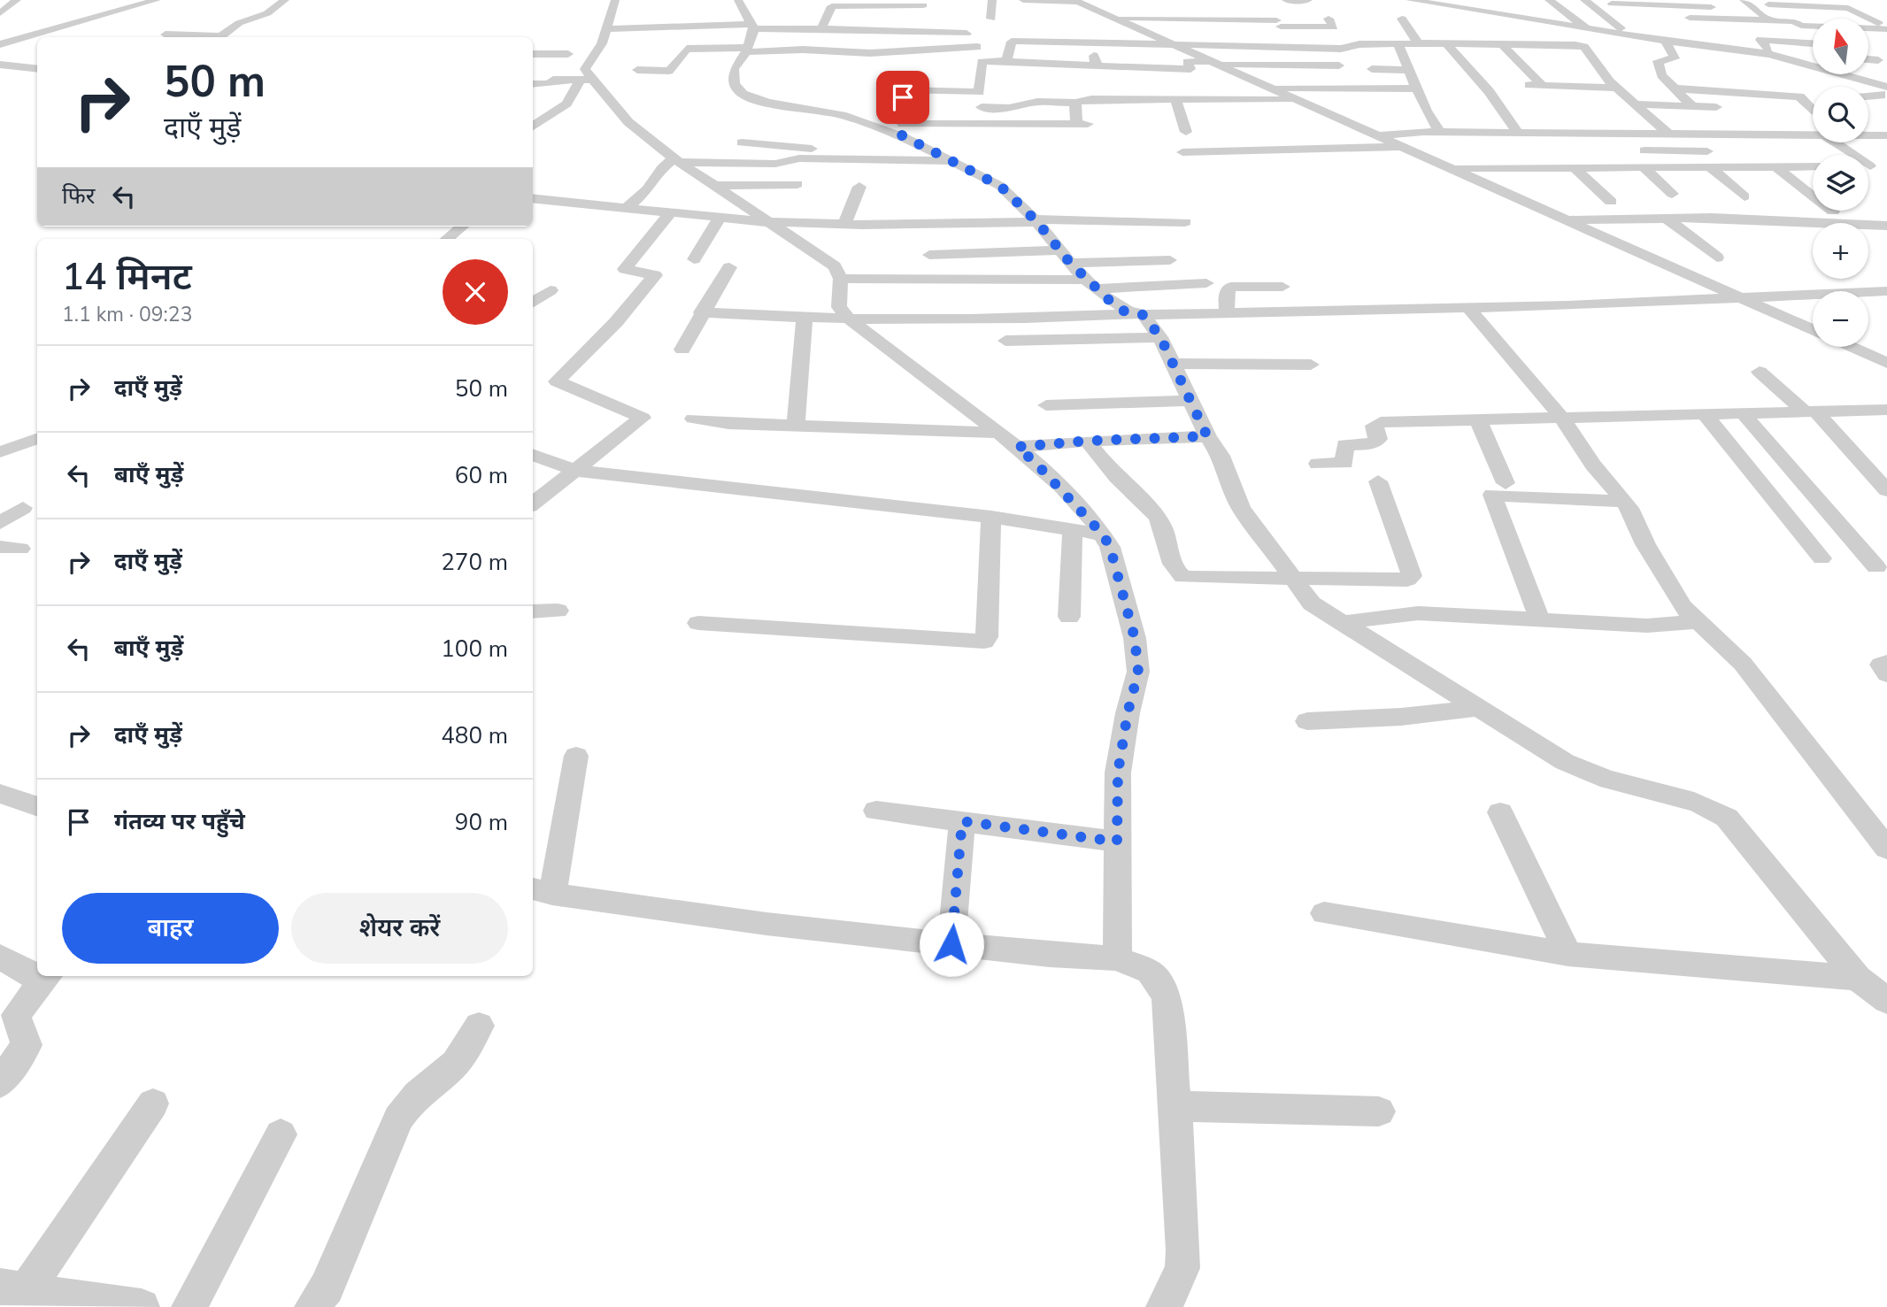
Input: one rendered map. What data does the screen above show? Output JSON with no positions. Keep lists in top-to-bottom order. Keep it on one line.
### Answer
{"north":"top","page":{"map_buttons":["+","−"],"turn":["50 m","दाएँ मुड़ें"],"then":"फिर","heading":["14 मिनट","1.1 km · 09:23"],"list":[{"name":"दाएँ मुड़ें","value":"50 m"},{"name":"बाएँ मुड़ें","value":"60 m"},{"name":"दाएँ मुड़ें","value":"270 m"},{"name":"बाएँ मुड़ें","value":"100 m"},{"name":"दाएँ मुड़ें","value":"480 m"},{"name":"गंतव्य पर पहुँचे","value":"90 m"}],"buttons":["बाहर","शेयर करें"]}}
